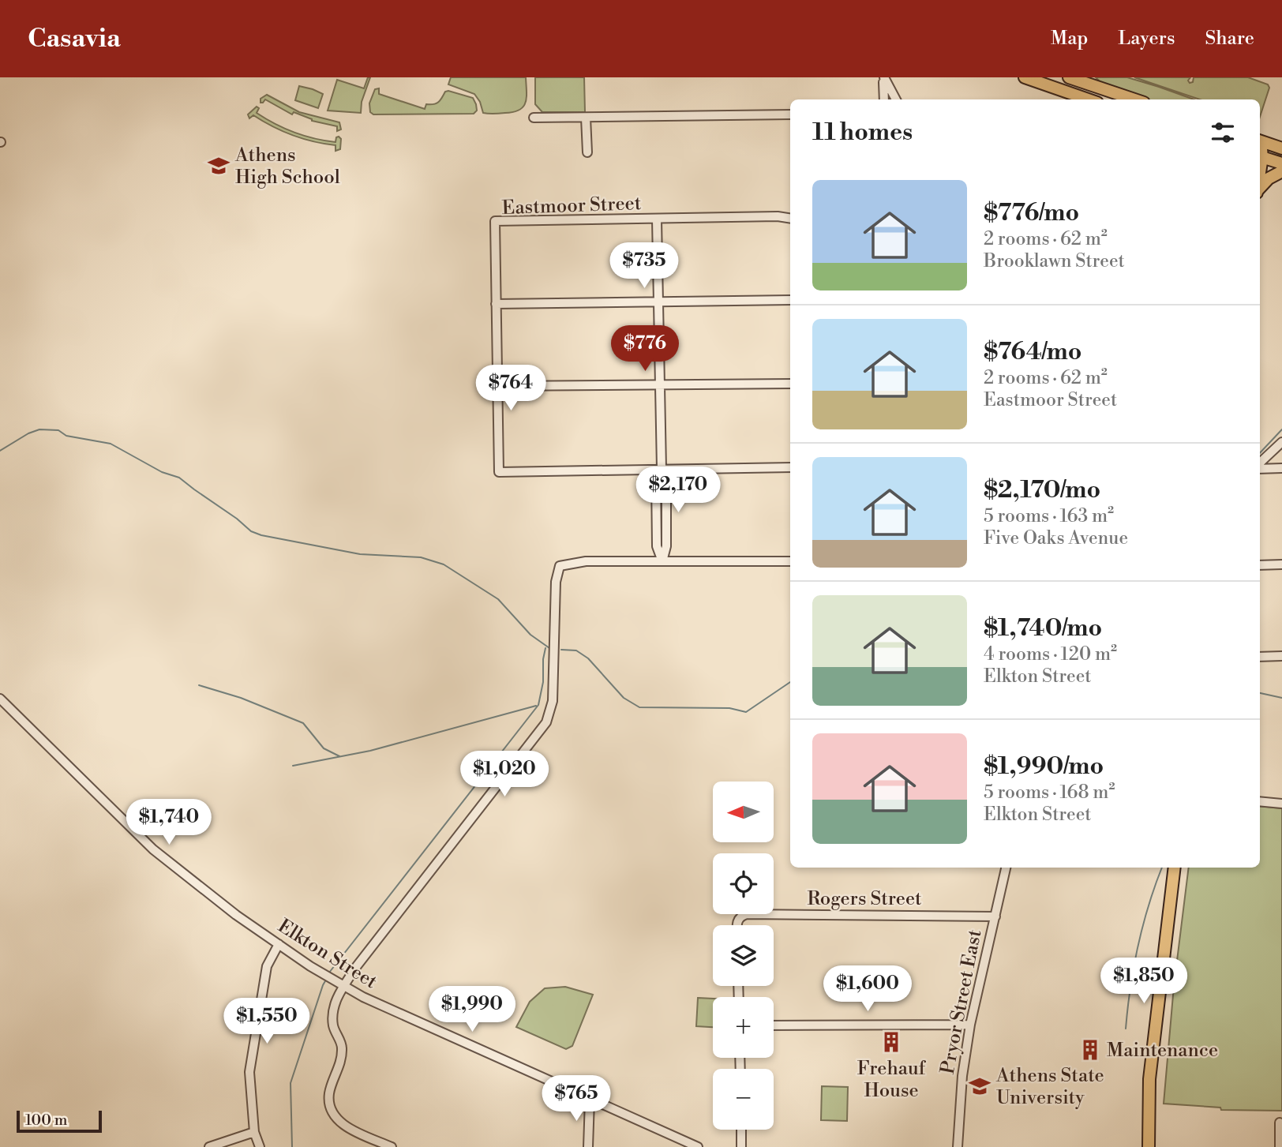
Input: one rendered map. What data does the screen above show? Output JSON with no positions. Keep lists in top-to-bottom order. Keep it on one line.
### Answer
{"streets":{"street":["Eastmoor Street","Rogers Street","Elkton Street","Pryor Street East"]},"crossings":[["Rogers Street","Pryor Street East"]],"places":{"school or university":["Athens High School","Athens State University"],"building":["Frehauf House","Maintenance"]},"scale_bar":"100 m","north":"left","page":{"header":"Casavia","nav":["Map","Layers","Share"],"heading":"11 homes","list":[{"name":"$776/mo","note":"2 rooms · 62 m² · Brooklawn Street"},{"name":"$764/mo","note":"2 rooms · 62 m² · Eastmoor Street"},{"name":"$2,170/mo","note":"5 rooms · 163 m² · Five Oaks Avenue"},{"name":"$1,740/mo","note":"4 rooms · 120 m² · Elkton Street"},{"name":"$1,990/mo","note":"5 rooms · 168 m² · Elkton Street"}],"price":["$735","$776","$764","$2,170","$1,020","$1,740","$1,850","$1,600","$1,990","$1,550","$765"],"map_buttons":["+","−"],"scale":"100 m"}}
